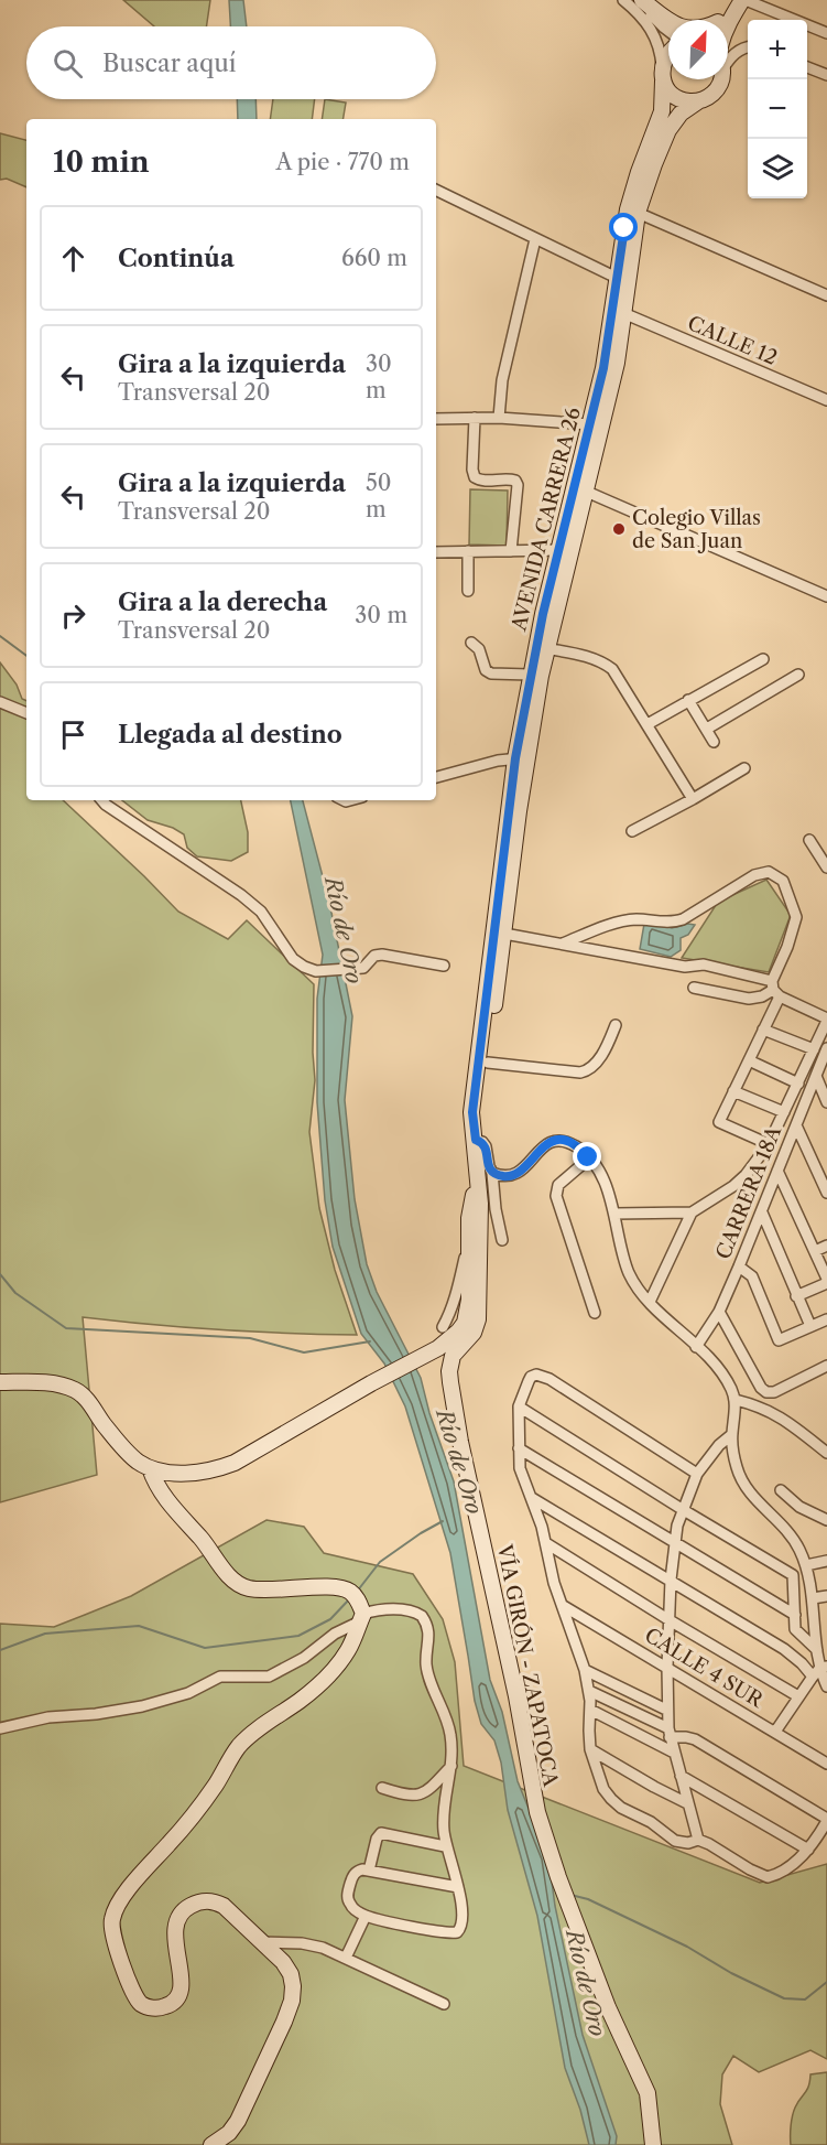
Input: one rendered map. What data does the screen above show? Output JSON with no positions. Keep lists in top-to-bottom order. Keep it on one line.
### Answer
{"streets":{"main road":["AVENIDA CARRERA 26","VÍA GIRÓN - ZAPATOCA"],"street":["CALLE 12","CARRERA 18A","CALLE 4 SUR"]},"crossings":[["CALLE 12","AVENIDA CARRERA 26"],["AVENIDA CARRERA 26","VÍA GIRÓN - ZAPATOCA"]],"water":["Río de Oro"],"places":["Colegio Villas de San Juan"],"north":"top right","page":{"map_buttons":["+","−"],"search":"Buscar aquí","heading":["10 min","A pie · 770 m"],"list":[["Continúa","660 m"],["Gira a la izquierda","Transversal 20","30 m"],["Gira a la izquierda","Transversal 20","50 m"],["Gira a la derecha","Transversal 20","30 m"],"Llegada al destino"]}}
